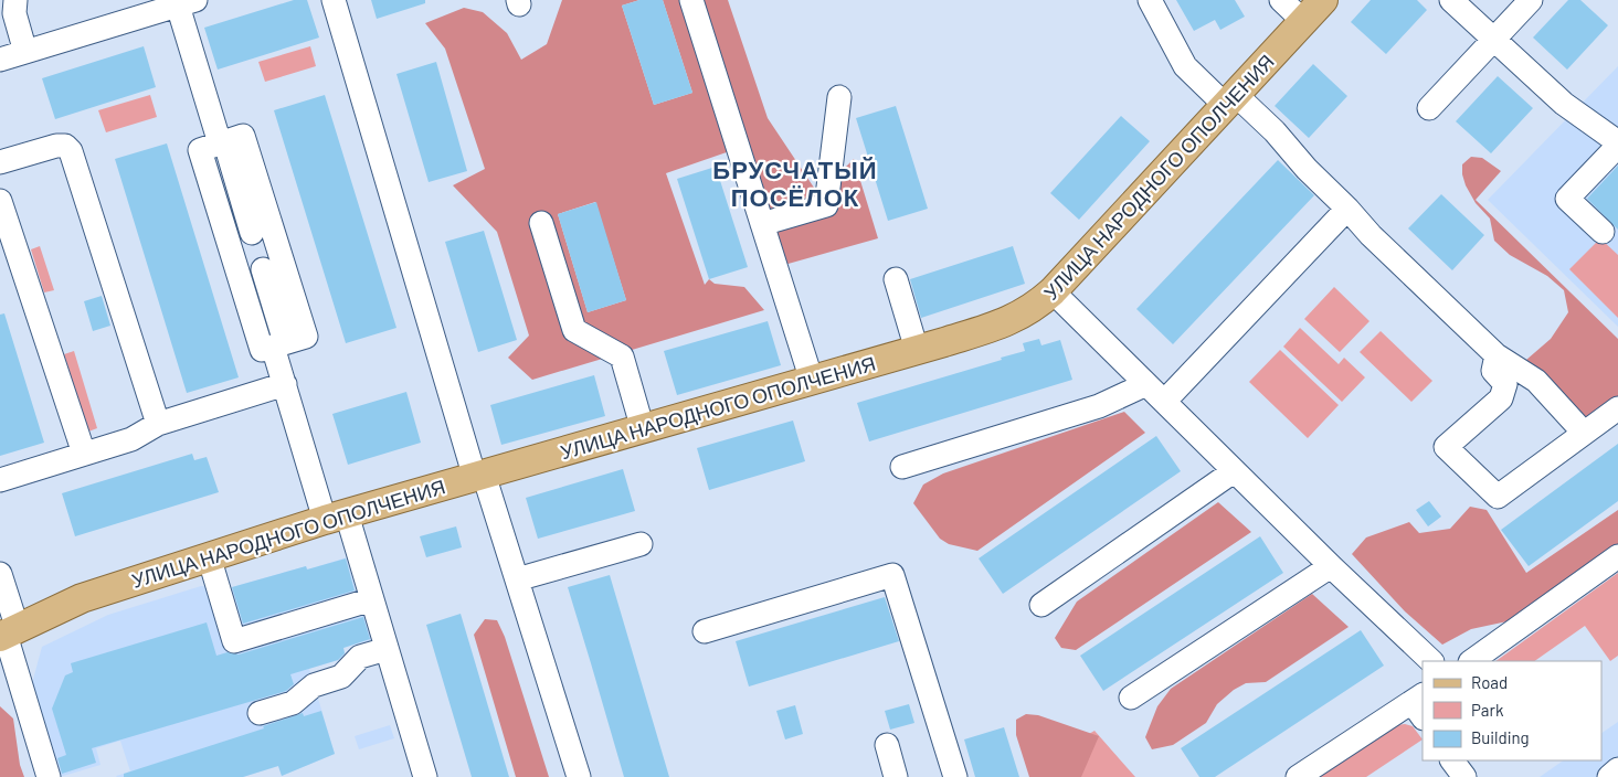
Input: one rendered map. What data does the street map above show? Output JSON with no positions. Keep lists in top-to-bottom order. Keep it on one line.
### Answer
{"streets":{"main road":["УЛИЦА НАРОДНОГО ОПОЛЧЕНИЯ"]},"districts":["БРУСЧАТЫЙ ПОСЁЛОК"],"legend":["Road","Park","Building"]}
